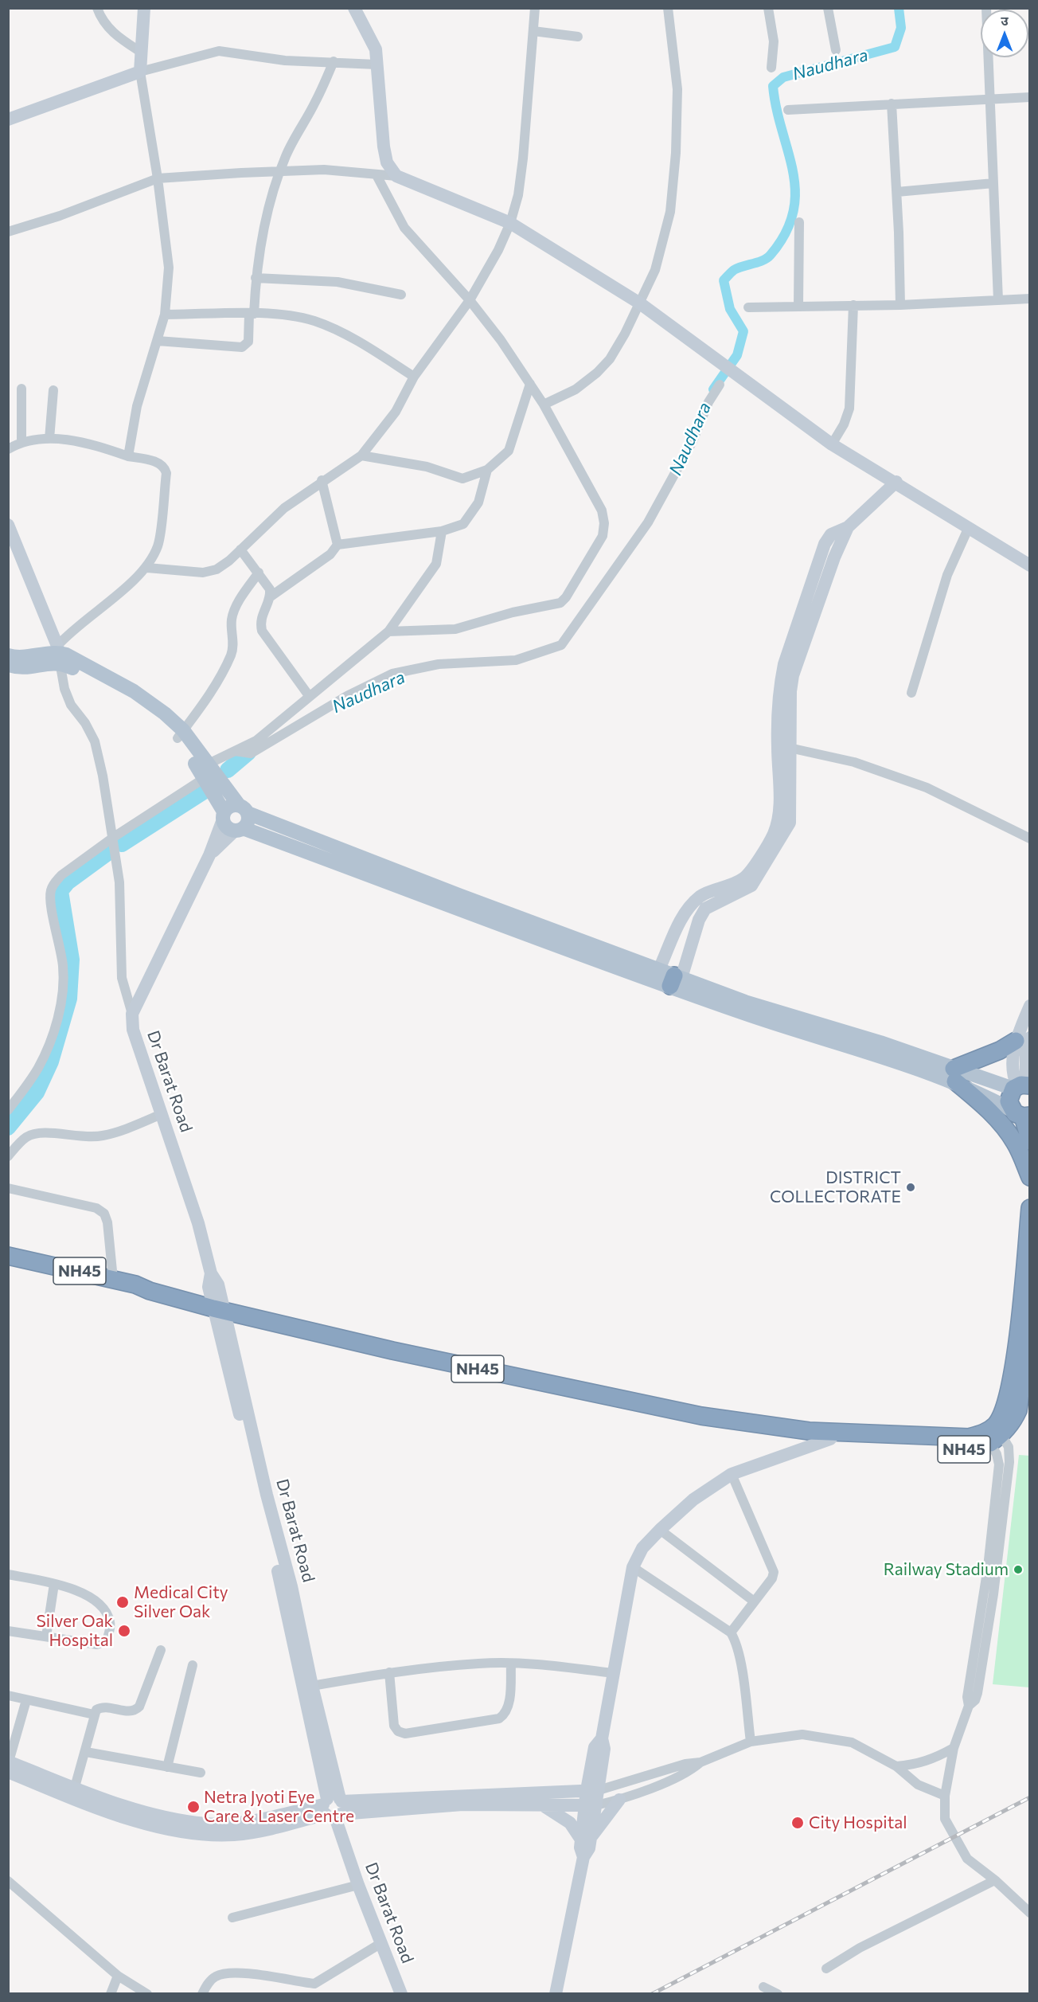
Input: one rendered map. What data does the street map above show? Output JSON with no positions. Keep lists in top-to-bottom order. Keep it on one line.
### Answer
{"streets":{"highway":["NH45"],"street":["Dr Barat Road"]},"crossings":[["Dr Barat Road","NH45"]],"water":["Naudhara"],"places":["DISTRICT COLLECTORATE","Railway Stadium","Medical City Silver Oak","Silver Oak Hospital","Netra Jyoti Eye Care & Laser Centre","City Hospital"],"north":"top"}
